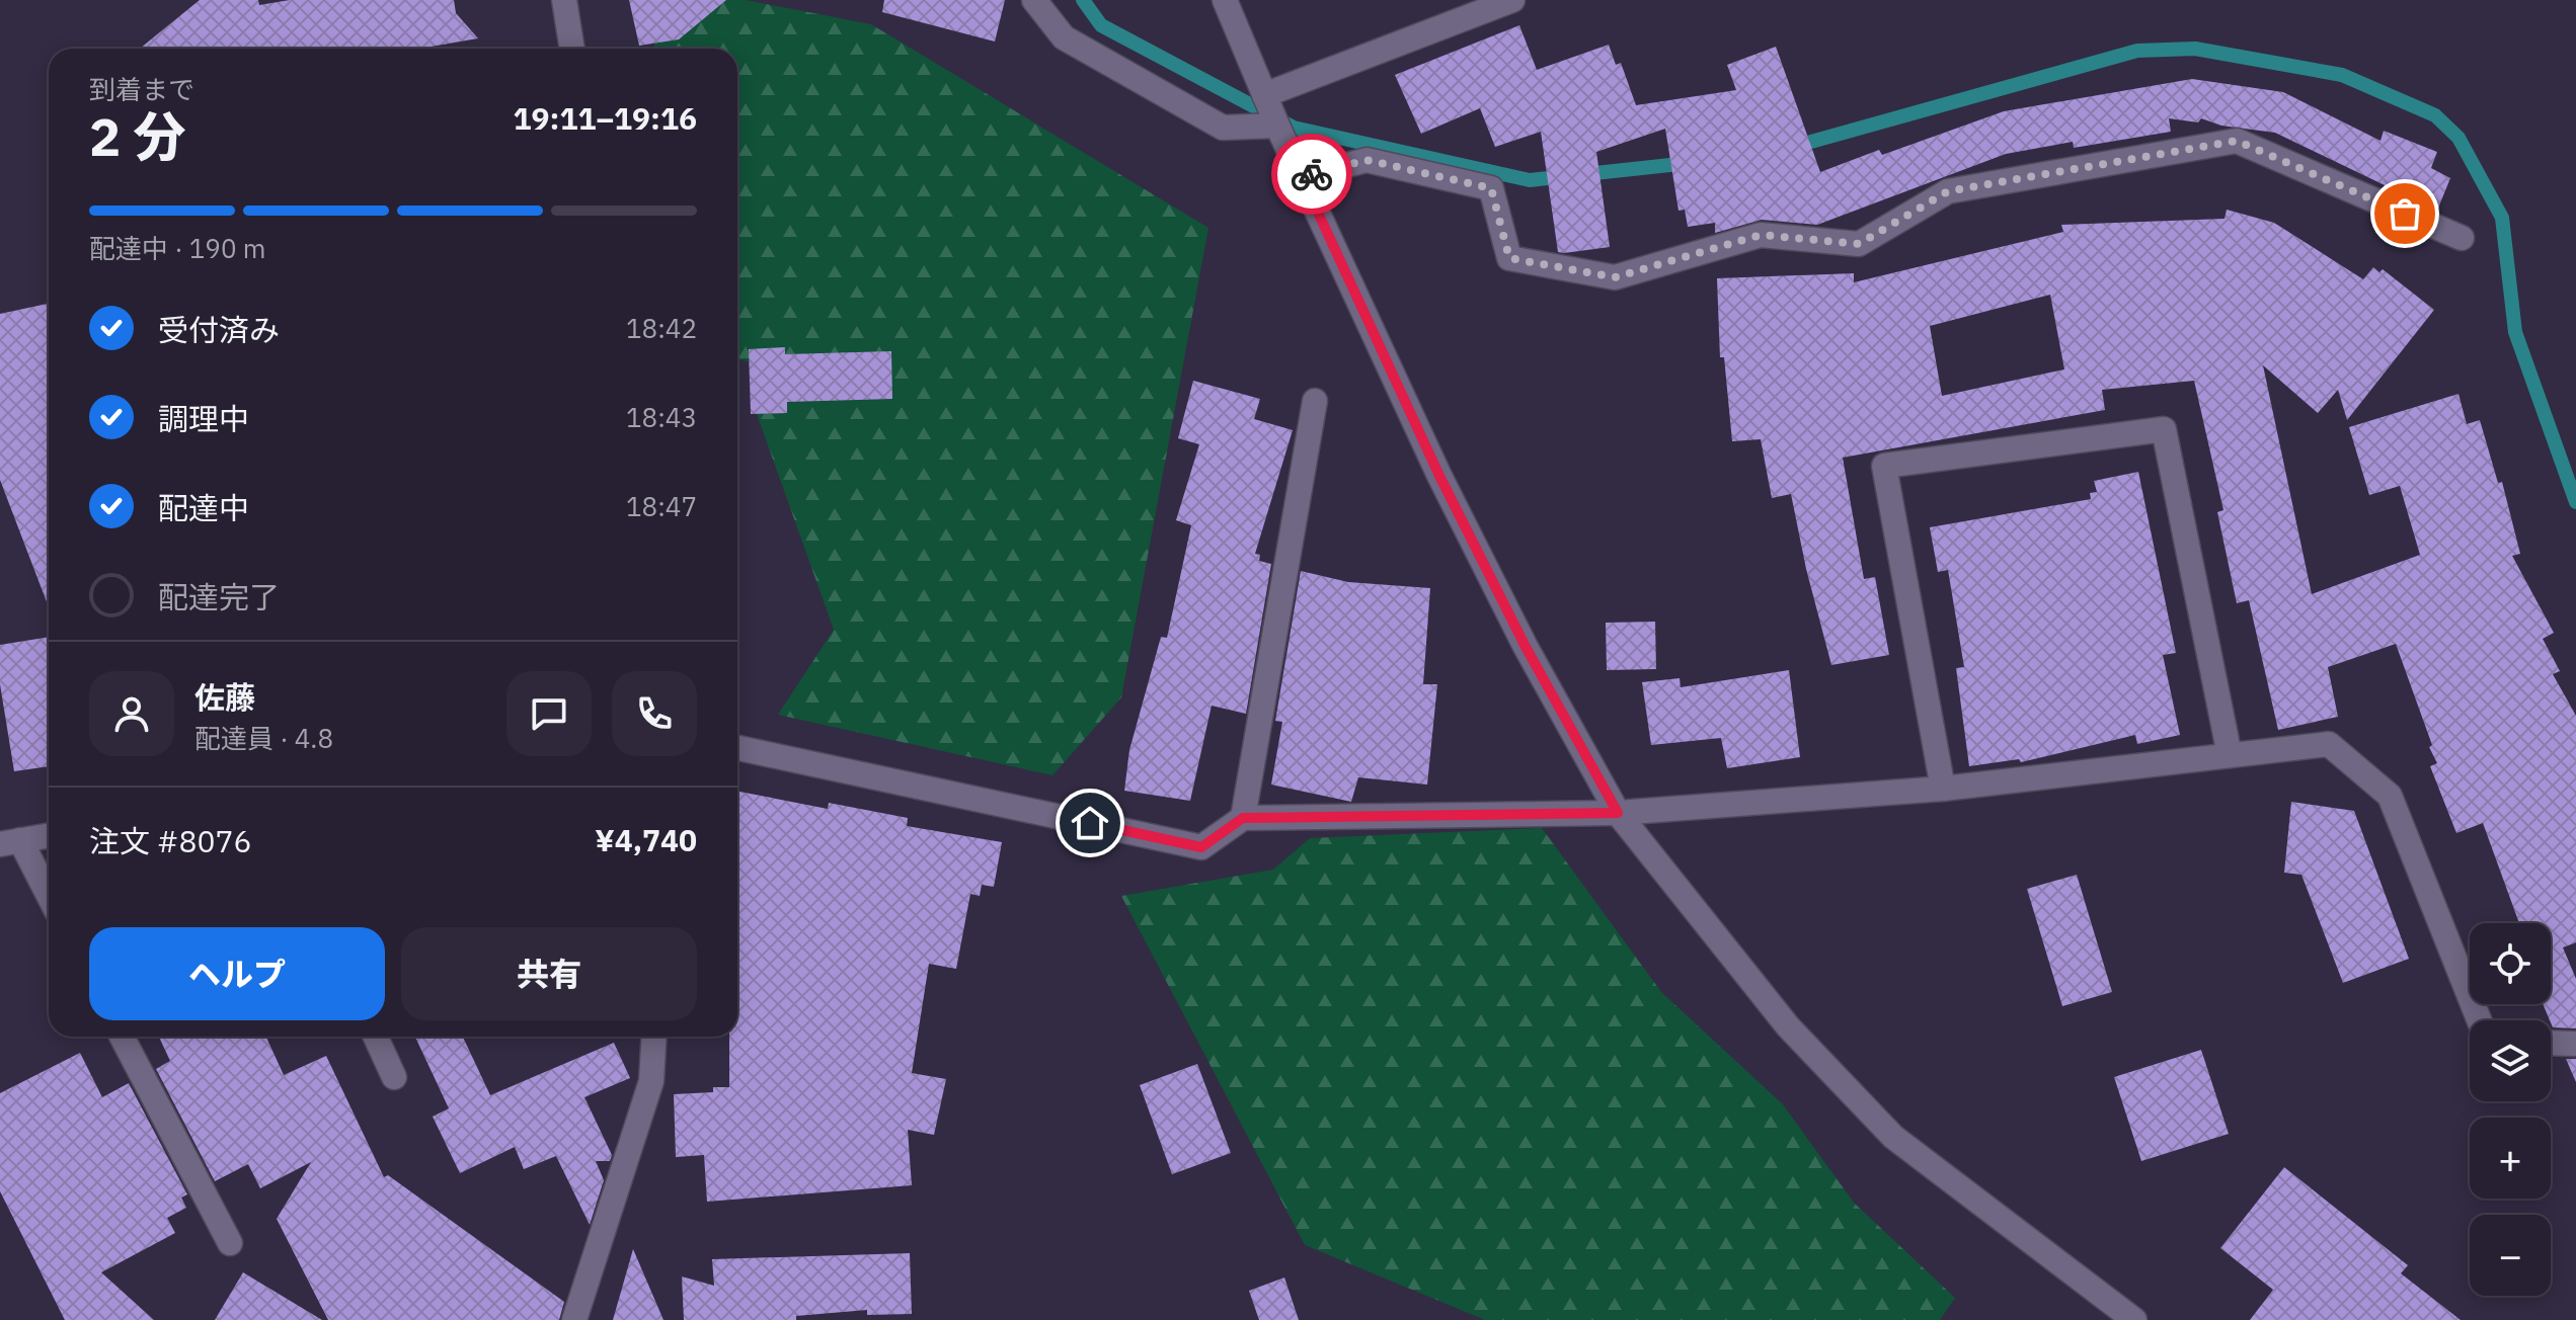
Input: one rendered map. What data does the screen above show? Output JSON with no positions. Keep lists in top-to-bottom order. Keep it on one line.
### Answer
{"page":{"heading":["2 分","到着まで","19:11–19:16"],"panel":["佐藤","配達員 · 4.8","注文 #8076","¥4,740"],"bar":"配達中 · 190 m","list":[["受付済み","18:42"],["調理中","18:43"],["配達中","18:47"],"配達完了"],"buttons":["ヘルプ","共有"],"map_buttons":["+","−"]}}
